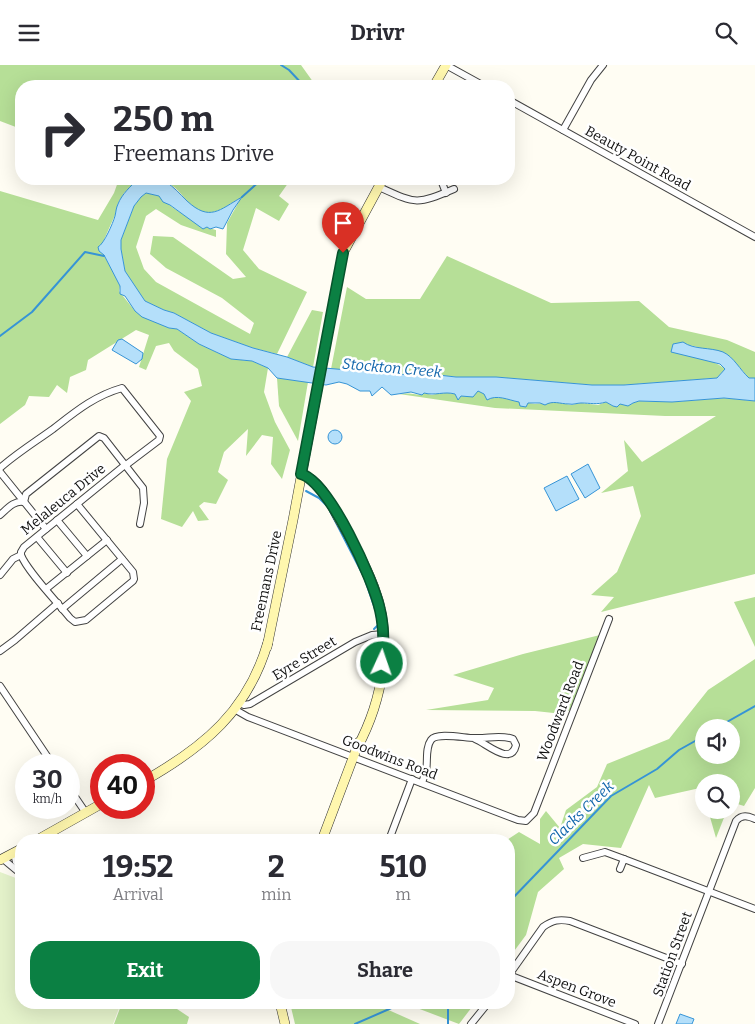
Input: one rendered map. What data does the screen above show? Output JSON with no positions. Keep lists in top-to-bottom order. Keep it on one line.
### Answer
{"streets":{"main road":["Freemans Drive"],"street":["Beauty Point Road","Melaleuca Drive","Eyre Street","Woodward Road","Goodwins Road","Station Street","Aspen Grove"]},"crossings":[["Freemans Drive","Eyre Street"],["Freemans Drive","Goodwins Road"],["Eyre Street","Goodwins Road"],["Woodward Road","Goodwins Road"]],"water":["Stockton Creek","Clacks Creek"],"page":{"header":"Drivr","turn":["250 m","Freemans Drive"],"speed":"30 km/h","limit":"40","eta":["19:52","Arrival","2","min","510","m"],"buttons":["Exit","Share"]}}
